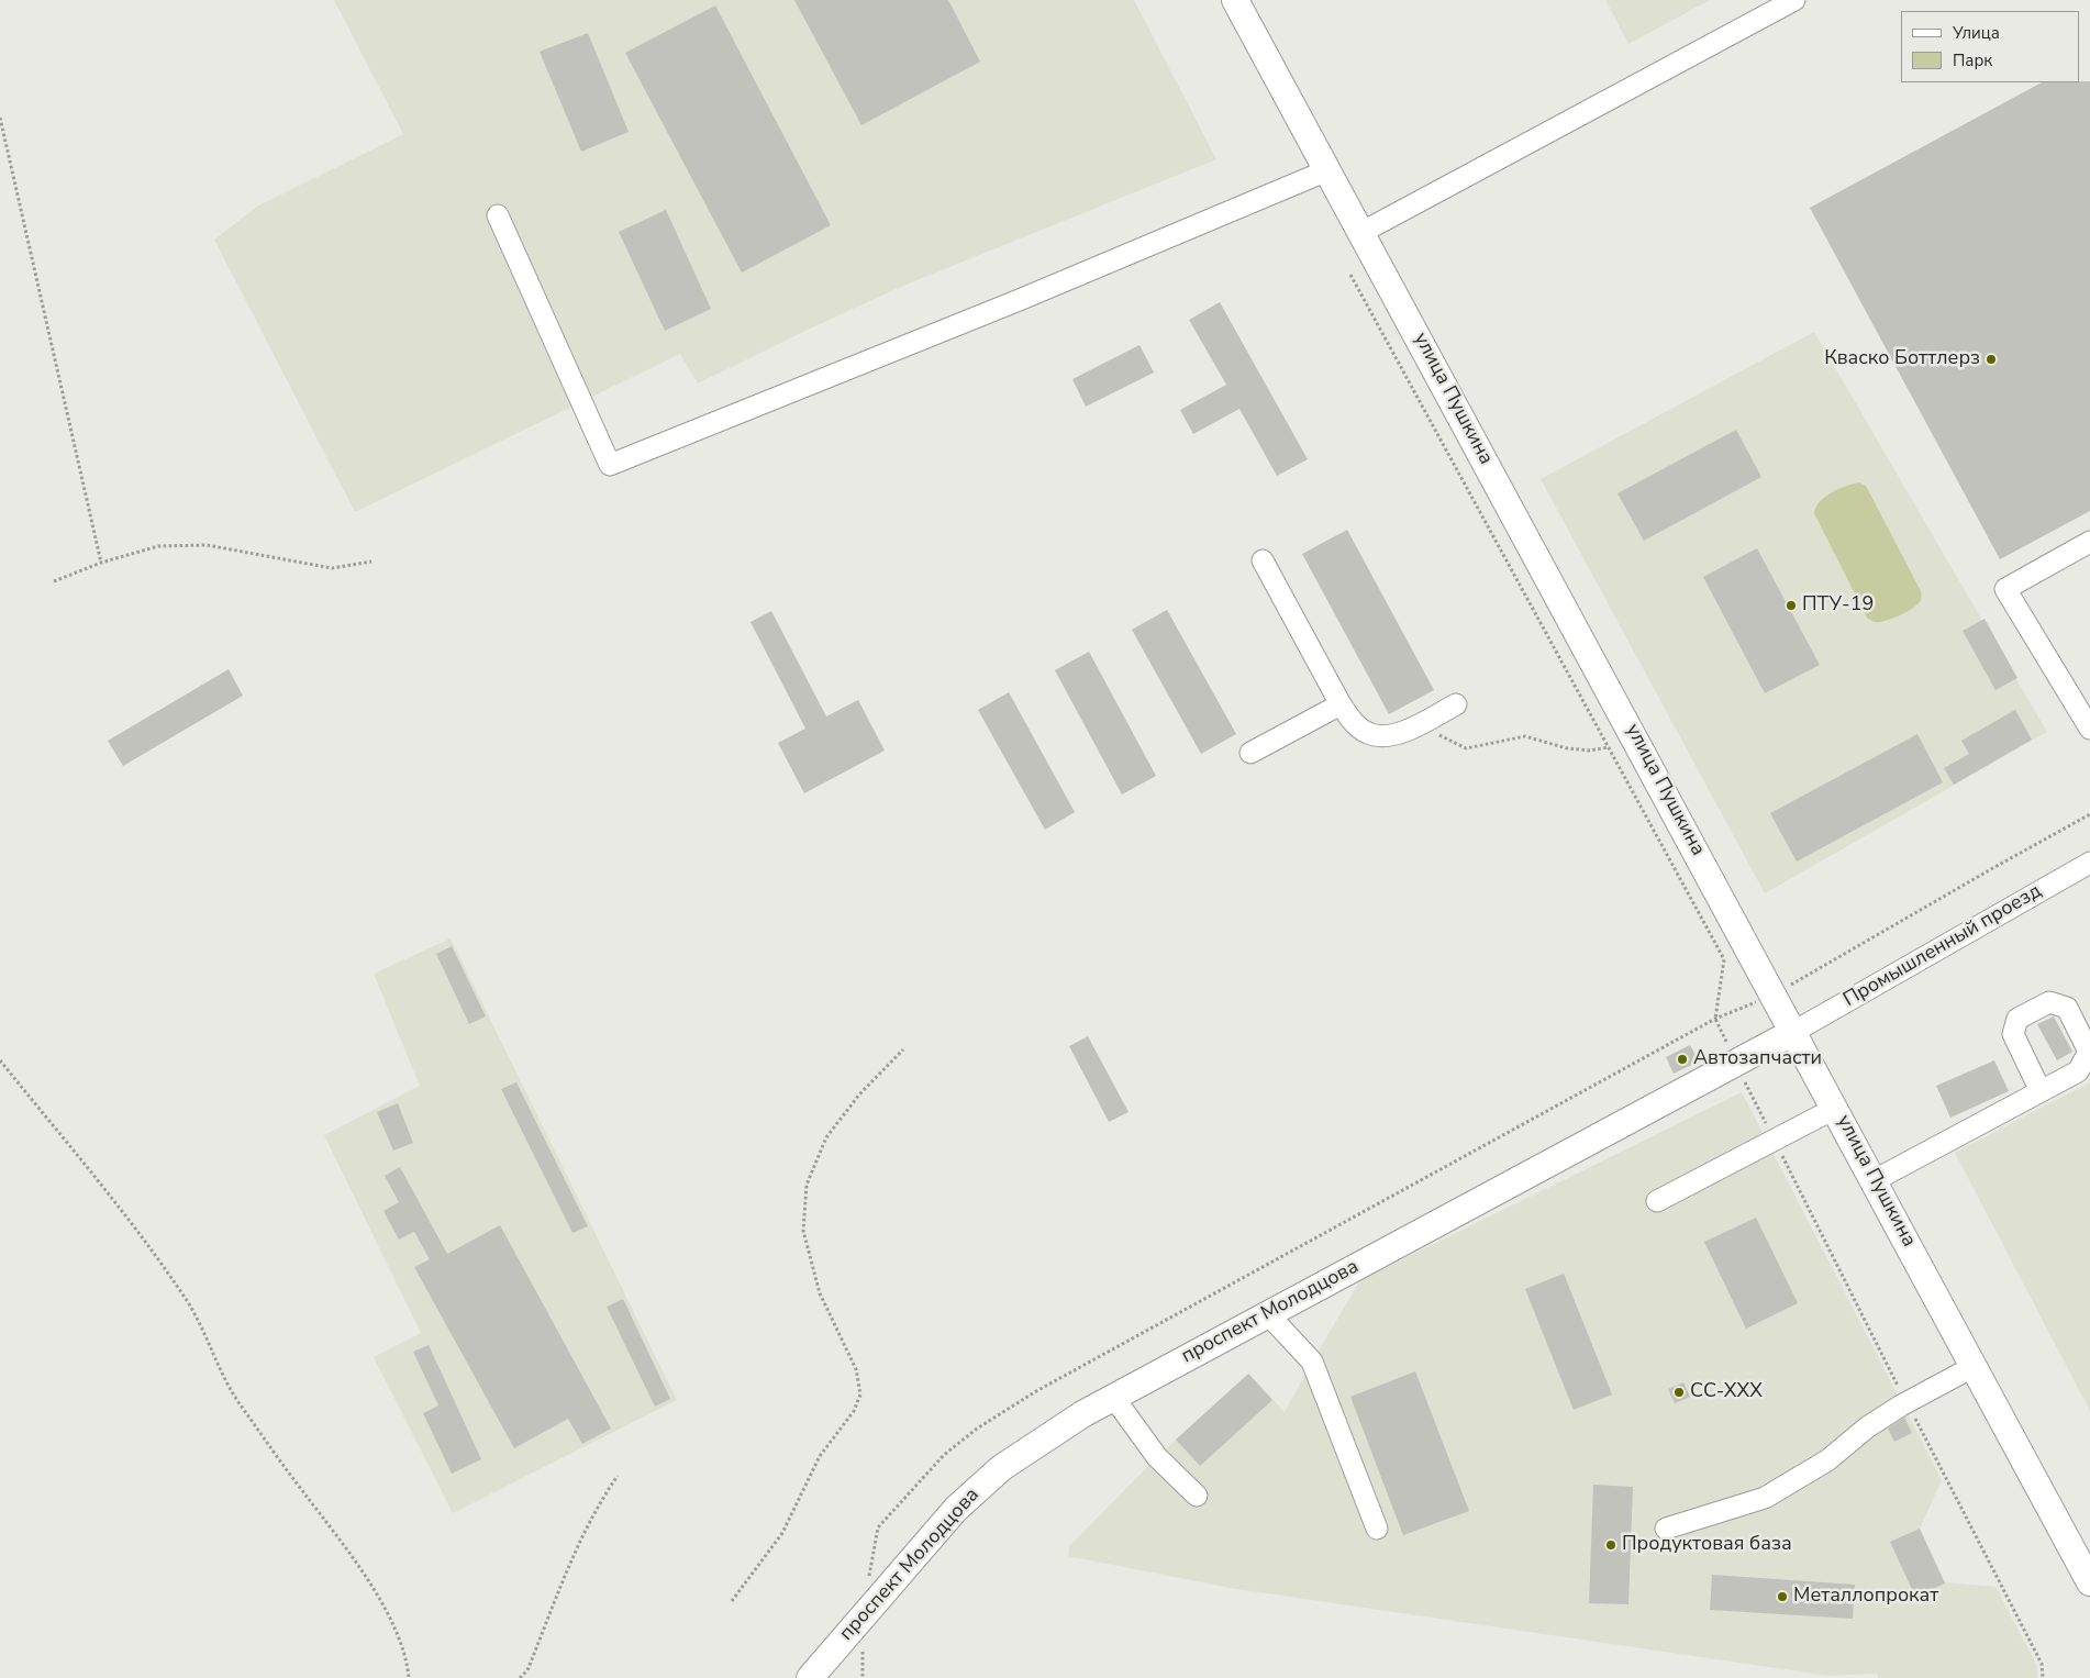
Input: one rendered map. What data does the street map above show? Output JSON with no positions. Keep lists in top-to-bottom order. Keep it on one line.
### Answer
{"streets":{"main road":["улица Пушкина","проспект Молодцова"],"street":["Промышленный проезд"]},"crossings":[["улица Пушкина","Промышленный проезд"],["улица Пушкина","проспект Молодцова"],["Промышленный проезд","проспект Молодцова"]],"places":["Кваско Боттлерз","ПТУ-19","Автозапчасти","СС-ХХХ","Продуктовая база","Металлопрокат"],"legend":["Улица","Парк"]}
